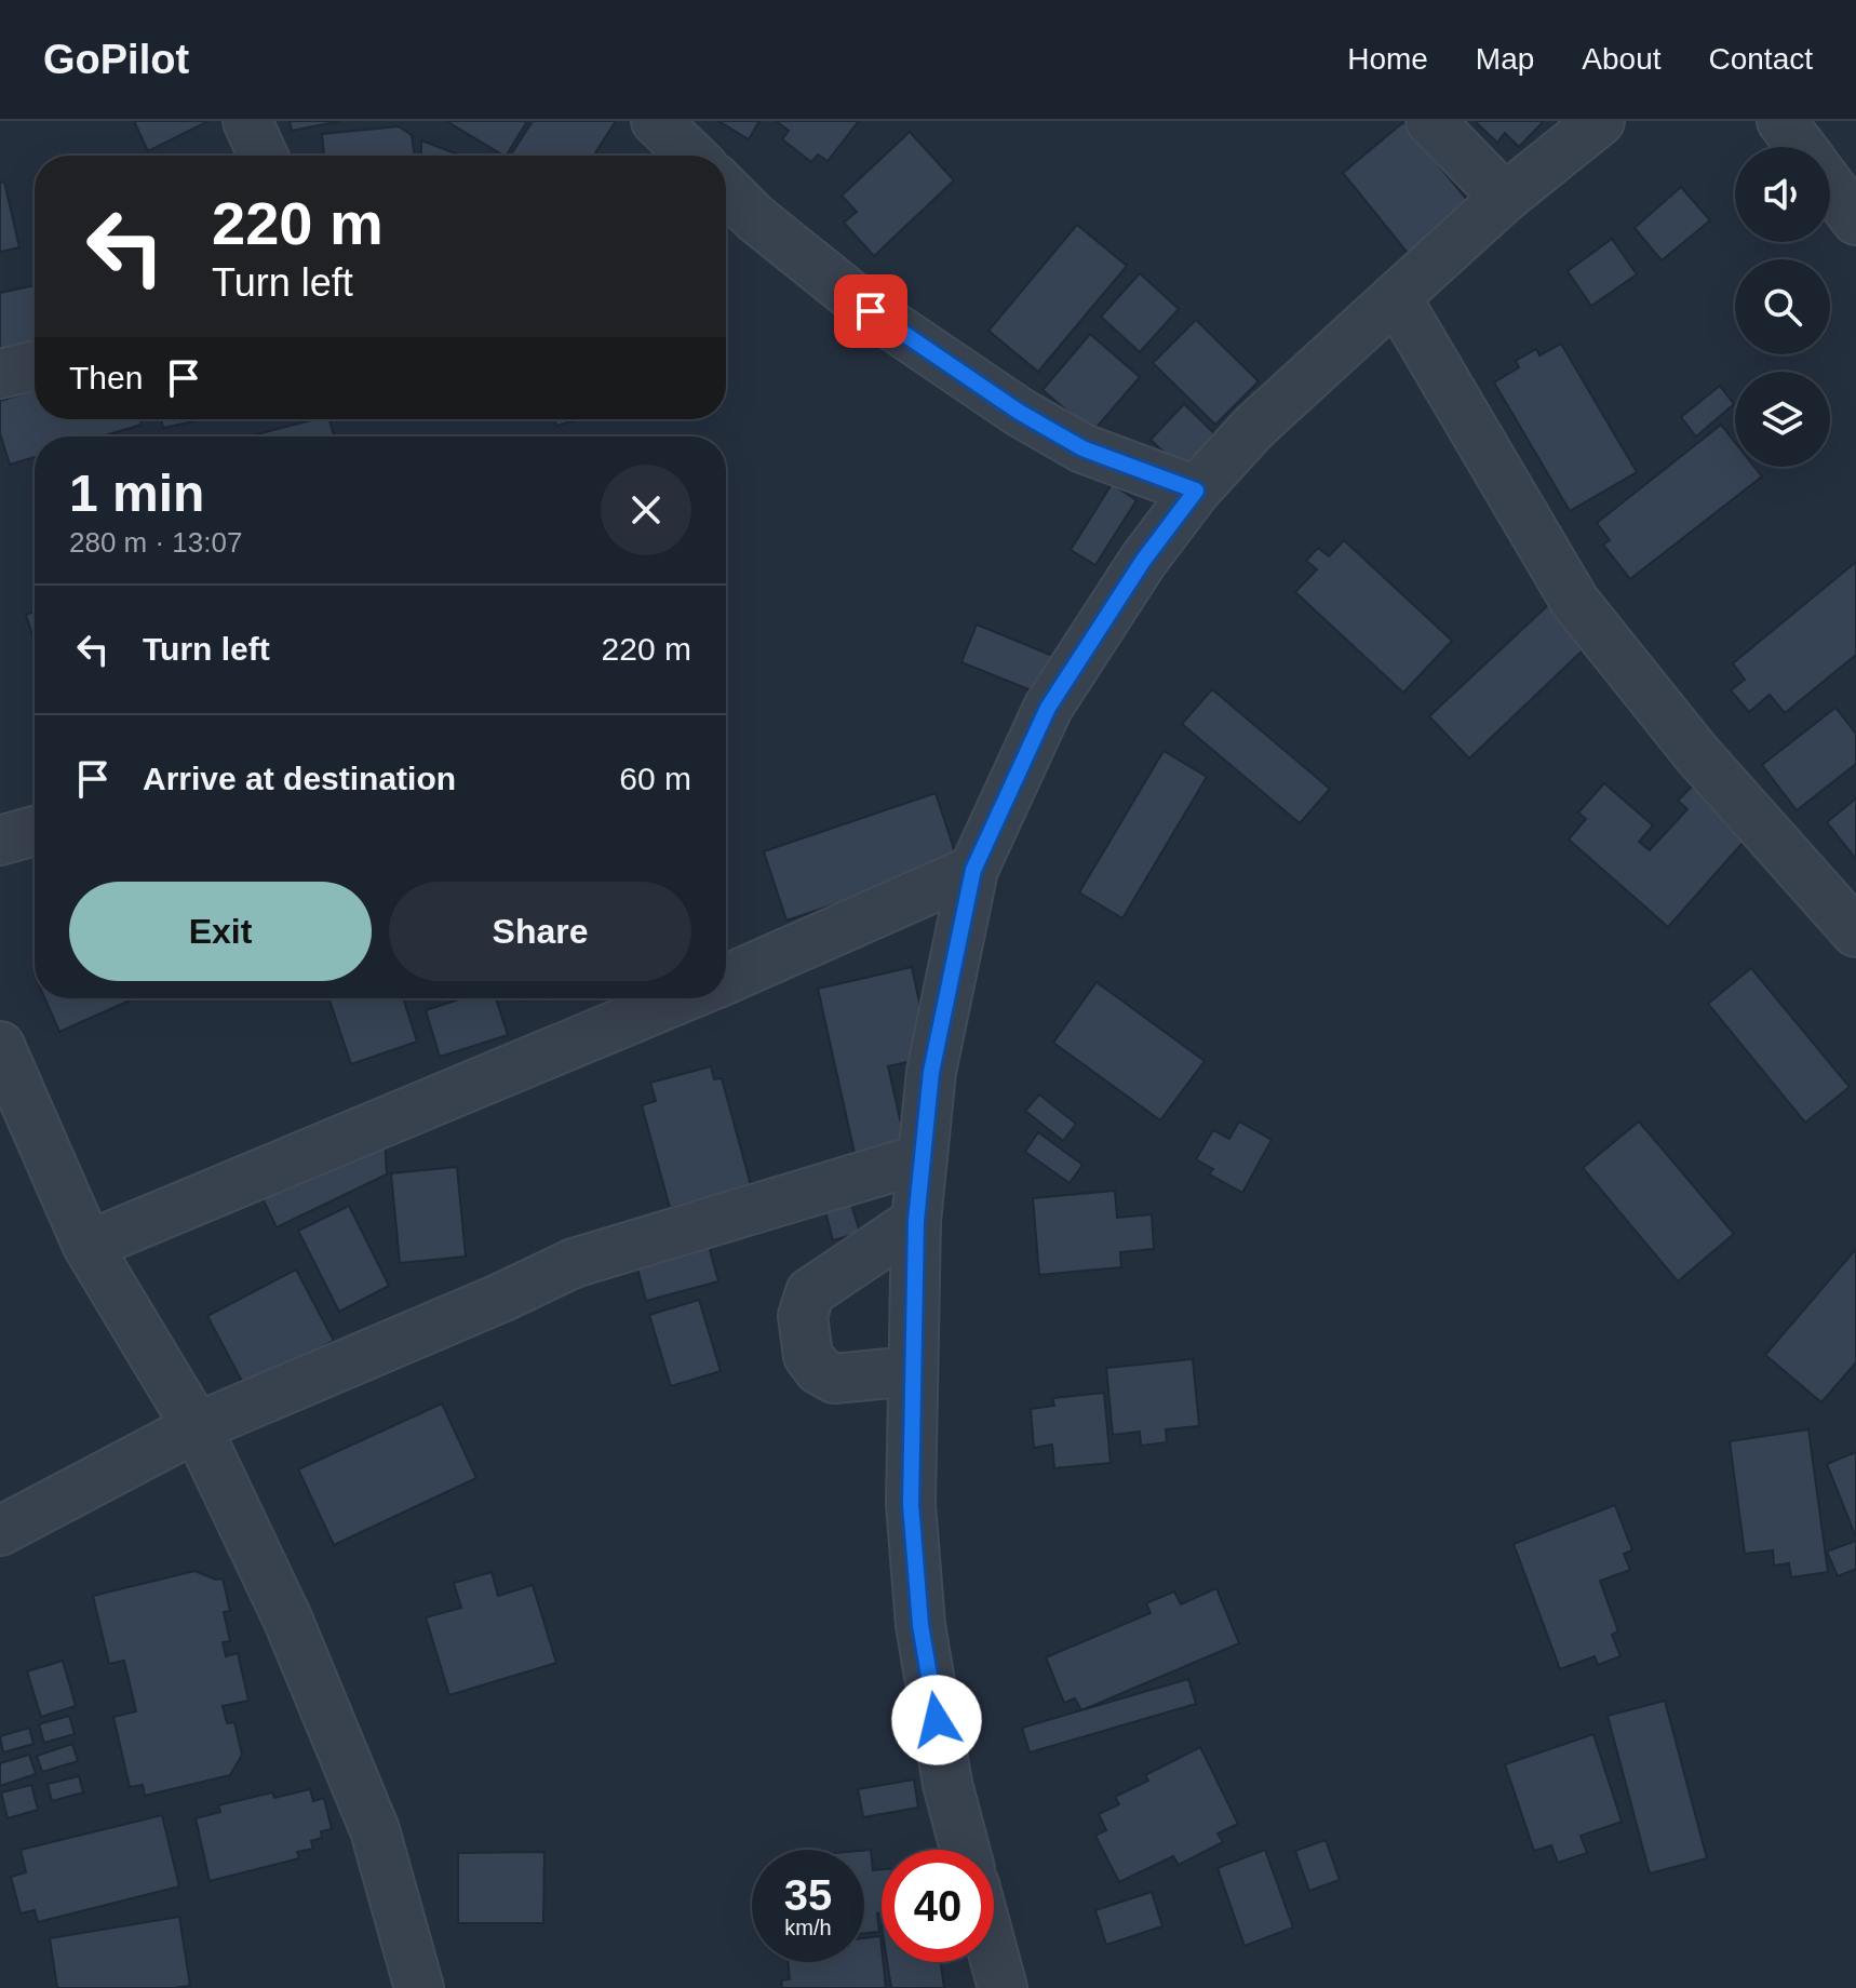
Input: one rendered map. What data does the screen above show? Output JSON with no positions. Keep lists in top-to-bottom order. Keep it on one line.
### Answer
{"page":{"header":"GoPilot","nav":["Home","Map","About","Contact"],"turn":["220 m","Turn left"],"then":"Then","heading":["1 min","280 m · 13:07"],"list":[{"name":"Turn left","value":"220 m"},{"name":"Arrive at destination","value":"60 m"}],"buttons":["Exit","Share"],"speed":"35 km/h","limit":"40"}}
